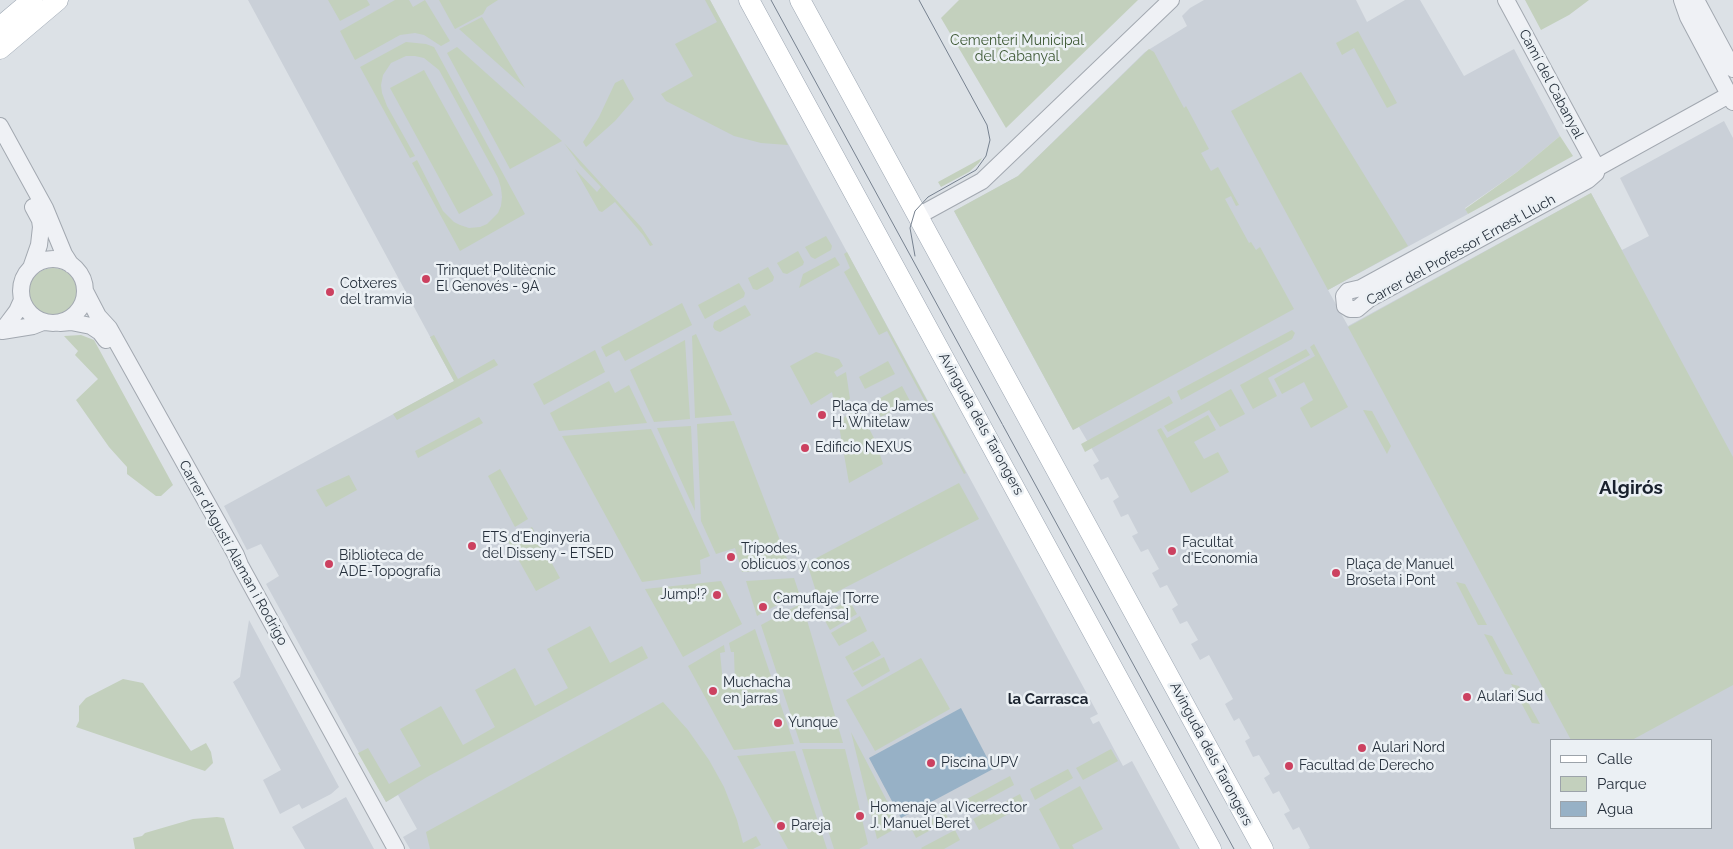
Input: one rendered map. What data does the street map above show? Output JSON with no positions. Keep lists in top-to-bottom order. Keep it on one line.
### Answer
{"streets":{"main road":["Avinguda dels Tarongers"],"street":["Camí del Cabanyal","Carrer del Professor Ernest Lluch","Carrer d'Agustí Alaman i Rodrigo"]},"crossings":[["Camí del Cabanyal","Carrer del Professor Ernest Lluch"]],"districts":["Algirós","la Carrasca"],"parks":["Cementeri Municipal del Cabanyal"],"places":["Trinquet Politècnic El Genovés - 9A","Cotxeres del tramvia","Plaça de James H. Whitelaw","Edificio NEXUS","ETS d'Enginyeria del Disseny - ETSED","Facultat d'Economia","Trípodes, oblicuos y conos","Biblioteca de ADE-Topografía","Plaça de Manuel Broseta i Pont","Jump!?","Camuflaje [Torre de defensa]","Muchacha en jarras","Aulari Sud","Yunque","Aulari Nord","Piscina UPV","Facultad de Derecho","Homenaje al Vicerrector J. Manuel Beret","Pareja"],"legend":["Calle","Parque","Agua"]}
